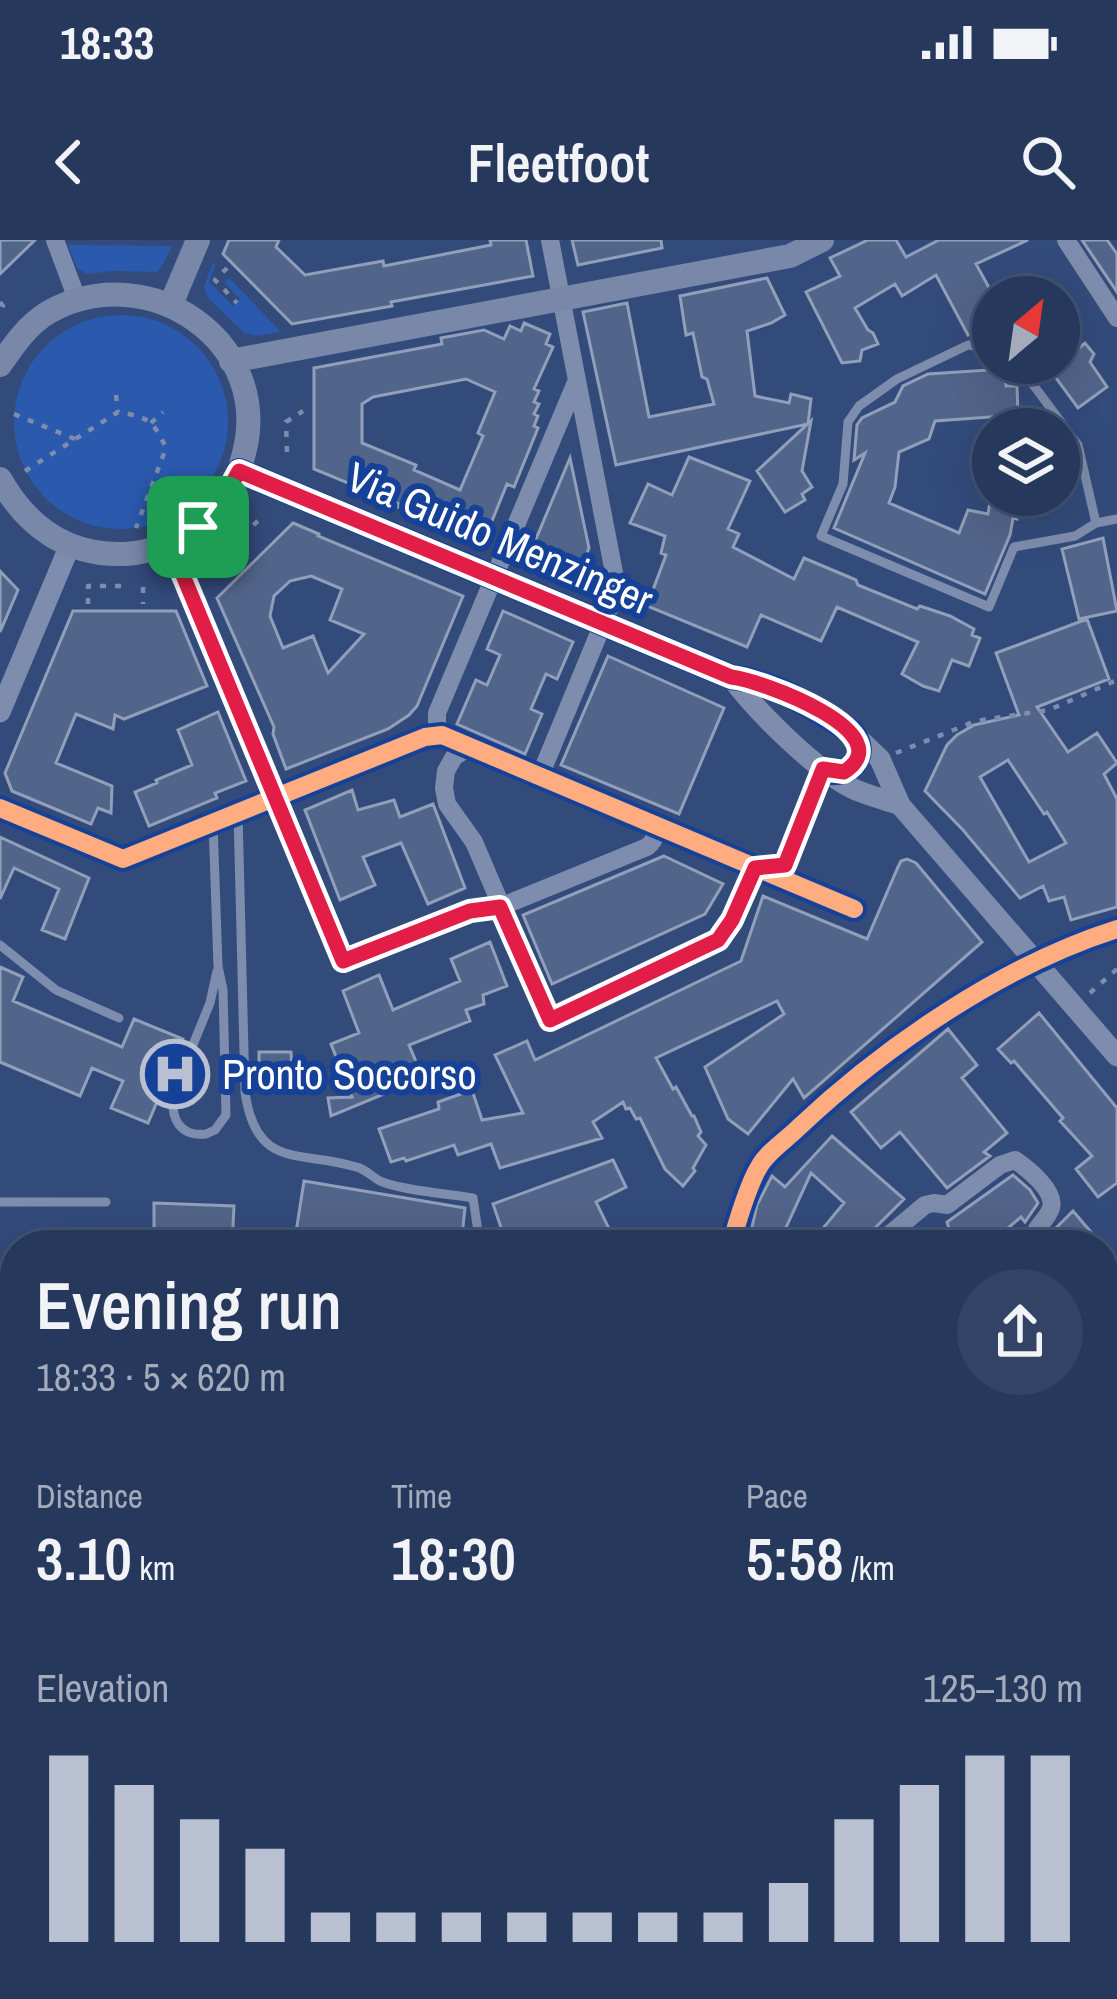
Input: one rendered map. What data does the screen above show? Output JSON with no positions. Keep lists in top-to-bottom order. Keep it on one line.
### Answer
{"streets":{"street":["Via Guido Menzinger"]},"places":{"hospital":["Pronto Soccorso"]},"north":"top right","page":{"status":"18:33","header":"Fleetfoot","heading":["Evening run","18:33 · 5 × 620 m"],"stats":[["Distance","3.10 km"],["Time","18:30"],["Pace","5:58 /km"]],"chart":["Elevation","125–130 m"]}}
